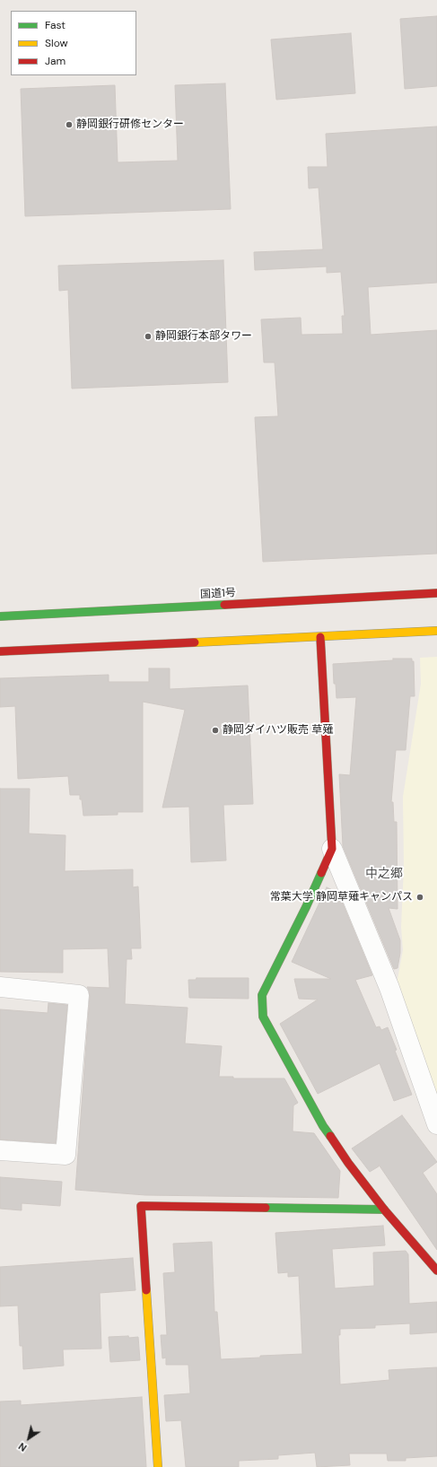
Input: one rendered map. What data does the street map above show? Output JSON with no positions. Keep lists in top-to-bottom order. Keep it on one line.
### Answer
{"streets":{"main road":["国道1号"]},"districts":["中之郷"],"places":["静岡銀行研修センター","静岡銀行本部タワー","静岡ダイハツ販売 草薙","常葉大学 静岡草薙キャンパス"],"legend":["Fast","Slow","Jam"],"north":"bottom left"}
